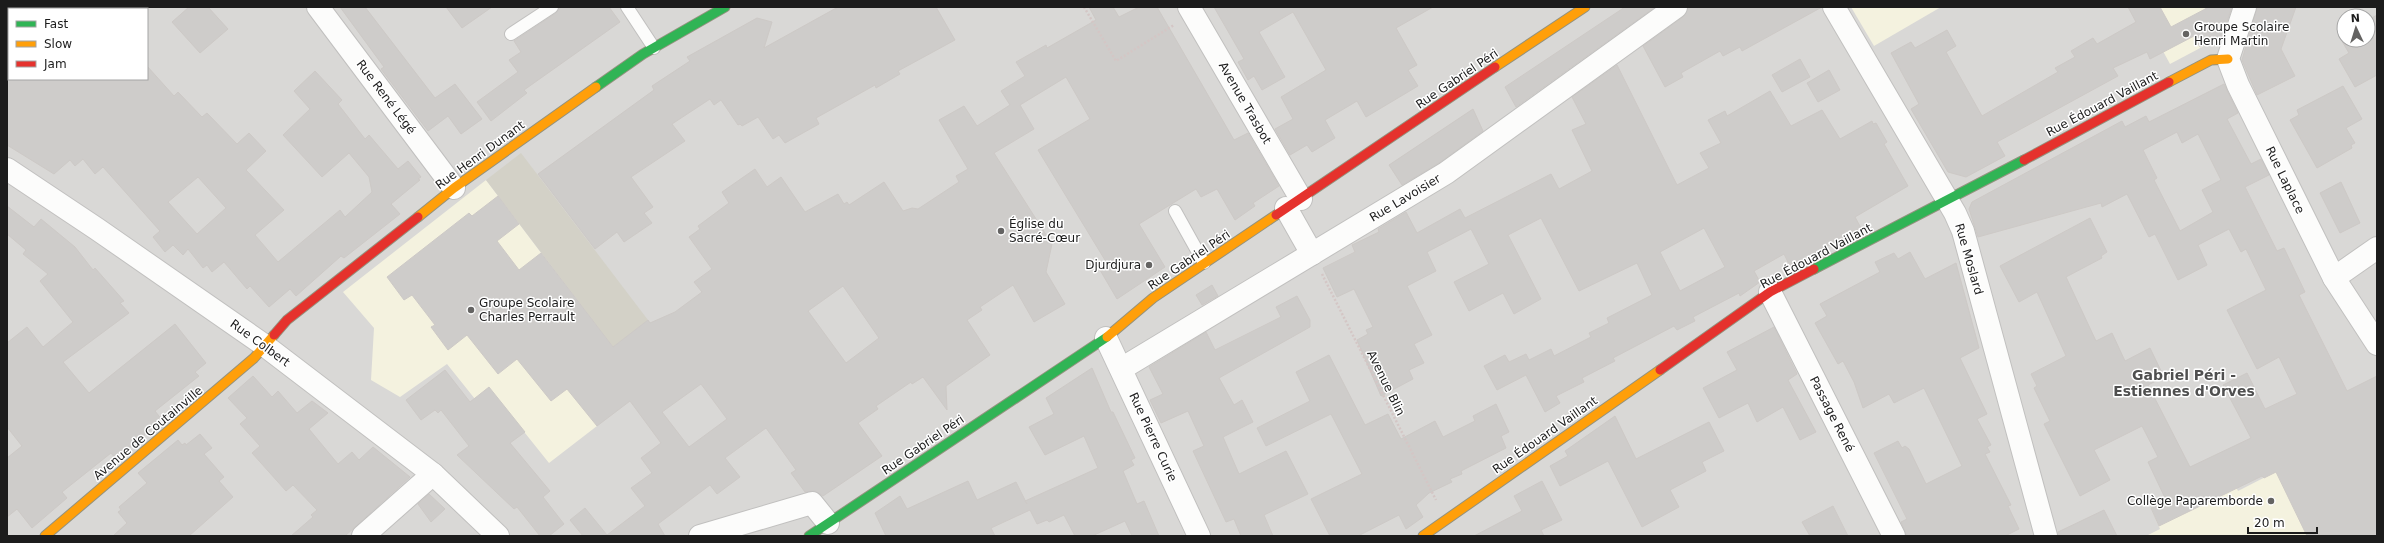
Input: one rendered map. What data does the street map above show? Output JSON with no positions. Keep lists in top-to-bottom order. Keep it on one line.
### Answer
{"streets":{"street":["Rue Gabriel Péri","Rue René Légé","Avenue Trasbot","Rue Édouard Vaillant","Rue Henri Dunant","Rue Laplace","Rue Lavoisier","Rue Moslard","Rue Colbert","Passage René","Avenue de Coutainville","Rue Pierre Curie"],"path":["Avenue Blin"]},"crossings":[["Rue Gabriel Péri","Avenue Trasbot"],["Rue Gabriel Péri","Rue Pierre Curie"],["Rue René Légé","Rue Henri Dunant"],["Avenue Trasbot","Rue Lavoisier"],["Avenue Trasbot","Avenue Blin"],["Rue Édouard Vaillant","Rue Laplace"],["Rue Édouard Vaillant","Rue Moslard"],["Rue Édouard Vaillant","Avenue Blin"],["Rue Édouard Vaillant","Passage René"],["Rue Henri Dunant","Rue Colbert"],["Rue Henri Dunant","Avenue de Coutainville"],["Rue Lavoisier","Avenue Blin"],["Rue Lavoisier","Rue Pierre Curie"],["Rue Colbert","Avenue de Coutainville"]],"districts":["Gabriel Péri - Estiennes d'Orves"],"places":["Groupe Scolaire Henri Martin","Église du Sacré-Cœur","Djurdjura","Groupe Scolaire Charles Perrault","Collège Paparemborde"],"legend":["Fast","Slow","Jam"],"scale_bar":"20 m","north":"top"}
